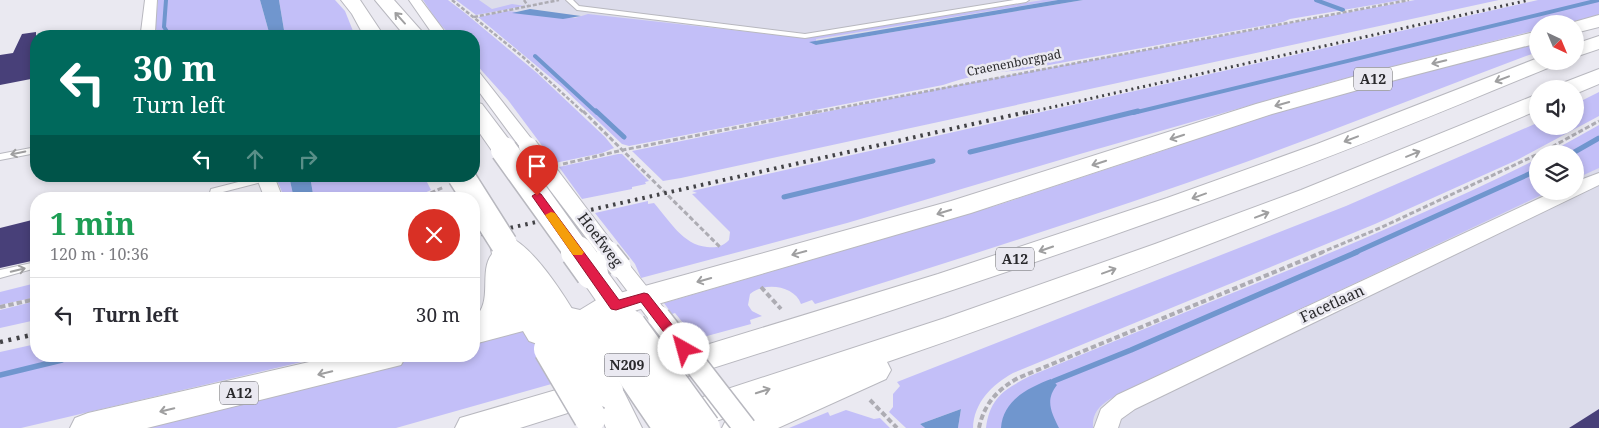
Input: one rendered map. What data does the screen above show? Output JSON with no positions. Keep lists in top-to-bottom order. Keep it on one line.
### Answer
{"streets":{"main road":["A12","Hoefweg","N209"],"street":["Facetlaan"],"path":["Craenenborgpad"]},"crossings":[["A12","Hoefweg"],["A12","N209"],["Hoefweg","N209"]],"north":"bottom right","page":{"turn":["30 m","Turn left"],"heading":["1 min","120 m · 10:36"],"list":[{"name":"Turn left","value":"30 m"}]}}
